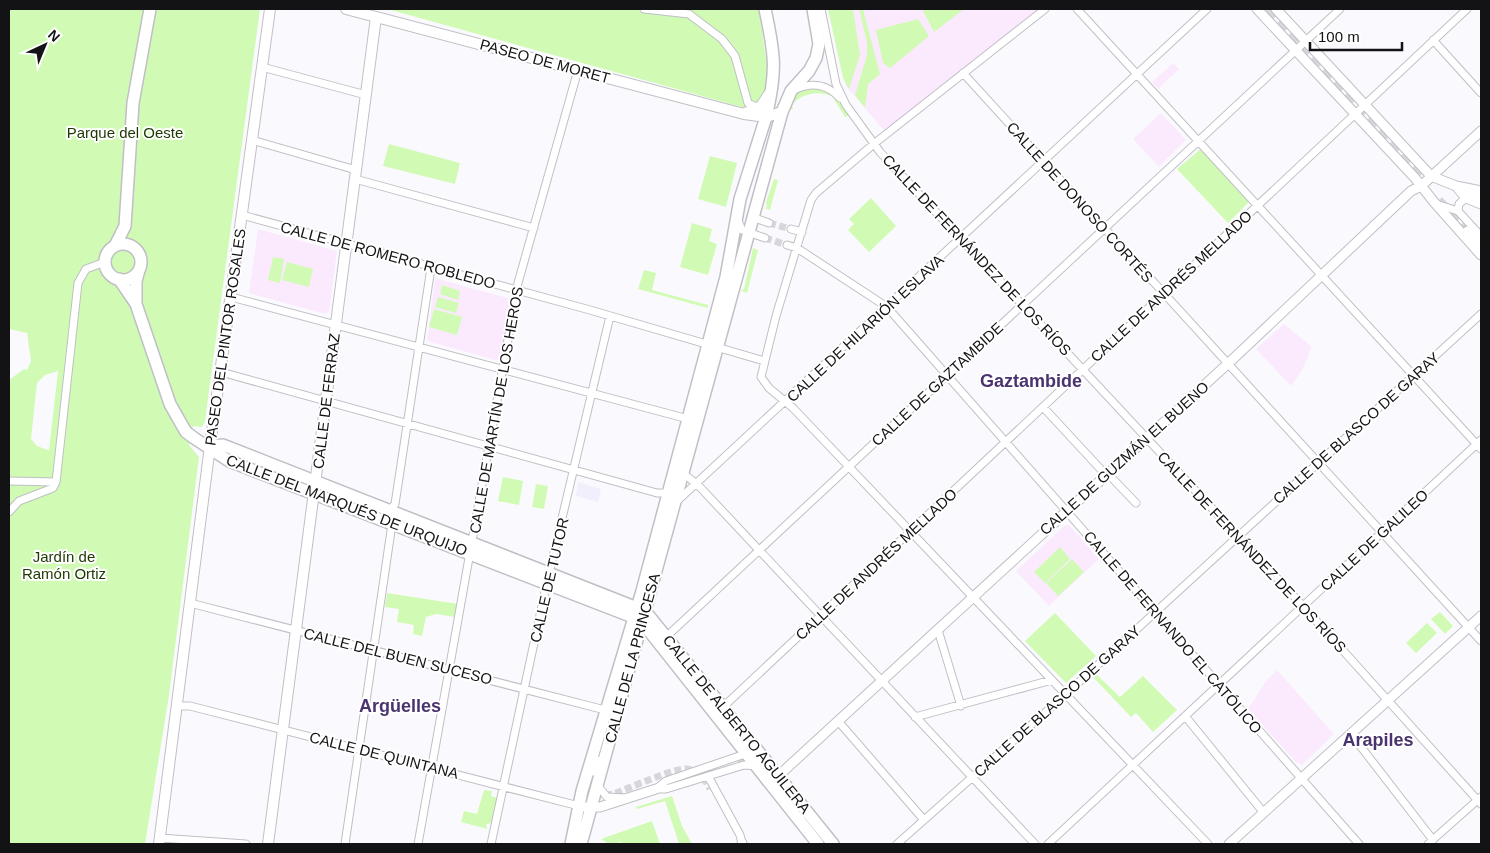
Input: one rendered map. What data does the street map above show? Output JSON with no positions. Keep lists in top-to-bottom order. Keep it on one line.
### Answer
{"streets":{"main road":["PASEO DE MORET","PASEO DEL PINTOR ROSALES","CALLE DE FERRAZ","CALLE DEL MARQUÉS DE URQUIJO","CALLE DE LA PRINCESA","CALLE DE ALBERTO AGUILERA"],"street":["CALLE DE DONOSO CORTÉS","CALLE DE ROMERO ROBLEDO","CALLE DE FERNÁNDEZ DE LOS RÍOS","CALLE DE ANDRÉS MELLADO","CALLE DE HILARIÓN ESLAVA","CALLE DE GAZTAMBIDE","CALLE DE MARTÍN DE LOS HEROS","CALLE DE BLASCO DE GARAY","CALLE DE GUZMÁN EL BUENO","CALLE DE GALILEO","CALLE DE TUTOR","CALLE DE FERNANDO EL CATÓLICO","CALLE DEL BUEN SUCESO","CALLE DE QUINTANA"]},"crossings":[["PASEO DE MORET","CALLE DE FERRAZ"],["PASEO DE MORET","CALLE DE MARTÍN DE LOS HEROS"],["PASEO DE MORET","CALLE DE LA PRINCESA"],["CALLE DE DONOSO CORTÉS","CALLE DE ANDRÉS MELLADO"],["CALLE DE DONOSO CORTÉS","CALLE DE HILARIÓN ESLAVA"],["CALLE DE DONOSO CORTÉS","CALLE DE GAZTAMBIDE"],["CALLE DE DONOSO CORTÉS","CALLE DE BLASCO DE GARAY"],["CALLE DE DONOSO CORTÉS","CALLE DE GUZMÁN EL BUENO"],["CALLE DE DONOSO CORTÉS","CALLE DE GALILEO"],["CALLE DE ROMERO ROBLEDO","PASEO DEL PINTOR ROSALES"],["CALLE DE ROMERO ROBLEDO","CALLE DE FERRAZ"],["CALLE DE ROMERO ROBLEDO","CALLE DE MARTÍN DE LOS HEROS"],["CALLE DE ROMERO ROBLEDO","CALLE DE TUTOR"],["CALLE DE ROMERO ROBLEDO","CALLE DE LA PRINCESA"],["CALLE DE FERNÁNDEZ DE LOS RÍOS","CALLE DE ANDRÉS MELLADO"],["CALLE DE FERNÁNDEZ DE LOS RÍOS","CALLE DE HILARIÓN ESLAVA"],["CALLE DE FERNÁNDEZ DE LOS RÍOS","CALLE DE GAZTAMBIDE"],["CALLE DE FERNÁNDEZ DE LOS RÍOS","CALLE DE BLASCO DE GARAY"],["CALLE DE FERNÁNDEZ DE LOS RÍOS","CALLE DE GUZMÁN EL BUENO"],["CALLE DE FERNÁNDEZ DE LOS RÍOS","CALLE DE GALILEO"],["CALLE DE ANDRÉS MELLADO","CALLE DE FERNANDO EL CATÓLICO"],["CALLE DE ANDRÉS MELLADO","CALLE DE ALBERTO AGUILERA"],["CALLE DE HILARIÓN ESLAVA","CALLE DE FERNANDO EL CATÓLICO"],["CALLE DE HILARIÓN ESLAVA","CALLE DE LA PRINCESA"],["PASEO DEL PINTOR ROSALES","CALLE DEL MARQUÉS DE URQUIJO"],["PASEO DEL PINTOR ROSALES","CALLE DEL BUEN SUCESO"],["PASEO DEL PINTOR ROSALES","CALLE DE QUINTANA"],["CALLE DE GAZTAMBIDE","CALLE DE FERNANDO EL CATÓLICO"],["CALLE DE GAZTAMBIDE","CALLE DE ALBERTO AGUILERA"],["CALLE DE FERRAZ","CALLE DEL MARQUÉS DE URQUIJO"],["CALLE DE FERRAZ","CALLE DEL BUEN SUCESO"],["CALLE DE FERRAZ","CALLE DE QUINTANA"],["CALLE DE MARTÍN DE LOS HEROS","CALLE DEL MARQUÉS DE URQUIJO"],["CALLE DE MARTÍN DE LOS HEROS","CALLE DEL BUEN SUCESO"],["CALLE DE MARTÍN DE LOS HEROS","CALLE DE QUINTANA"],["CALLE DE BLASCO DE GARAY","CALLE DE FERNANDO EL CATÓLICO"],["CALLE DE GUZMÁN EL BUENO","CALLE DE FERNANDO EL CATÓLICO"],["CALLE DE GUZMÁN EL BUENO","CALLE DE ALBERTO AGUILERA"],["CALLE DEL MARQUÉS DE URQUIJO","CALLE DE TUTOR"],["CALLE DEL MARQUÉS DE URQUIJO","CALLE DE LA PRINCESA"],["CALLE DEL MARQUÉS DE URQUIJO","CALLE DE ALBERTO AGUILERA"],["CALLE DE GALILEO","CALLE DE FERNANDO EL CATÓLICO"],["CALLE DE TUTOR","CALLE DEL BUEN SUCESO"],["CALLE DE TUTOR","CALLE DE QUINTANA"],["CALLE DEL BUEN SUCESO","CALLE DE LA PRINCESA"],["CALLE DE LA PRINCESA","CALLE DE ALBERTO AGUILERA"],["CALLE DE LA PRINCESA","CALLE DE QUINTANA"]],"districts":["Gaztambide","Argüelles","Arapiles"],"parks":["Parque del Oeste","Jardín de Ramón Ortiz"],"scale_bar":"100 m","north":"top right"}
